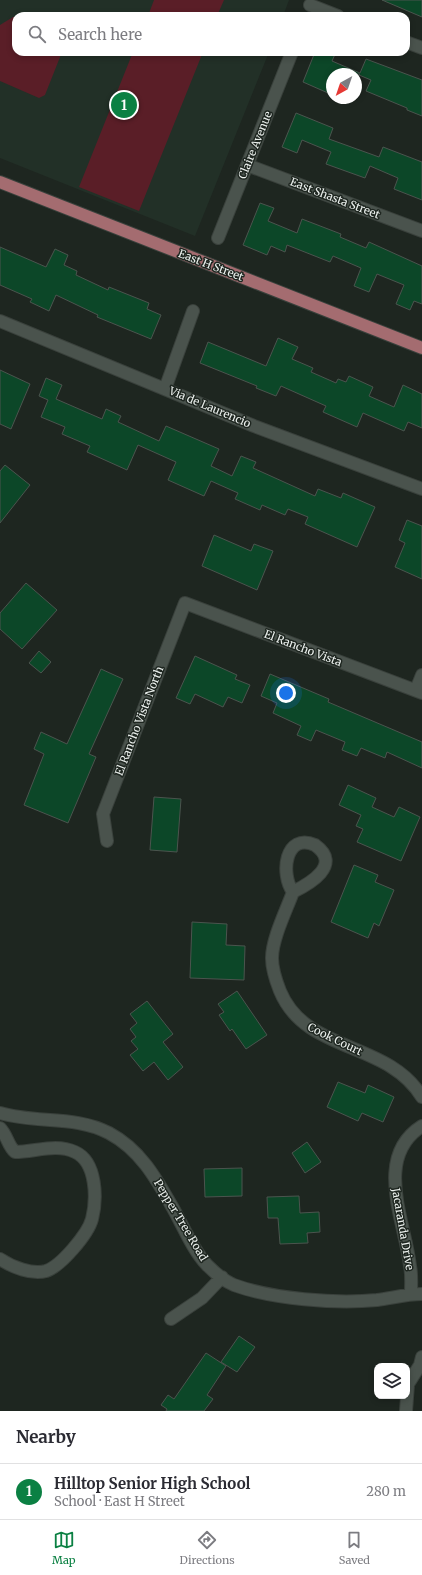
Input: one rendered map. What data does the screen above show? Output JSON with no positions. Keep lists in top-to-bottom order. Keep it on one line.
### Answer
{"streets":{"main road":["East H Street"],"street":["Claire Avenue","East Shasta Street","Via de Laurencio","El Rancho Vista","El Rancho Vista North","Cook Court","Pepper Tree Road","Jacaranda Drive"]},"crossings":[["Claire Avenue","East Shasta Street"],["El Rancho Vista","El Rancho Vista North"],["Pepper Tree Road","Jacaranda Drive"]],"north":"bottom left","page":{"search":"Search here","pins":"1","heading":"Nearby","list":[{"mark":"1","name":"Hilltop Senior High School","note":"School · East H Street","value":"280 m"}],"nav":["Map","Directions","Saved"]}}
